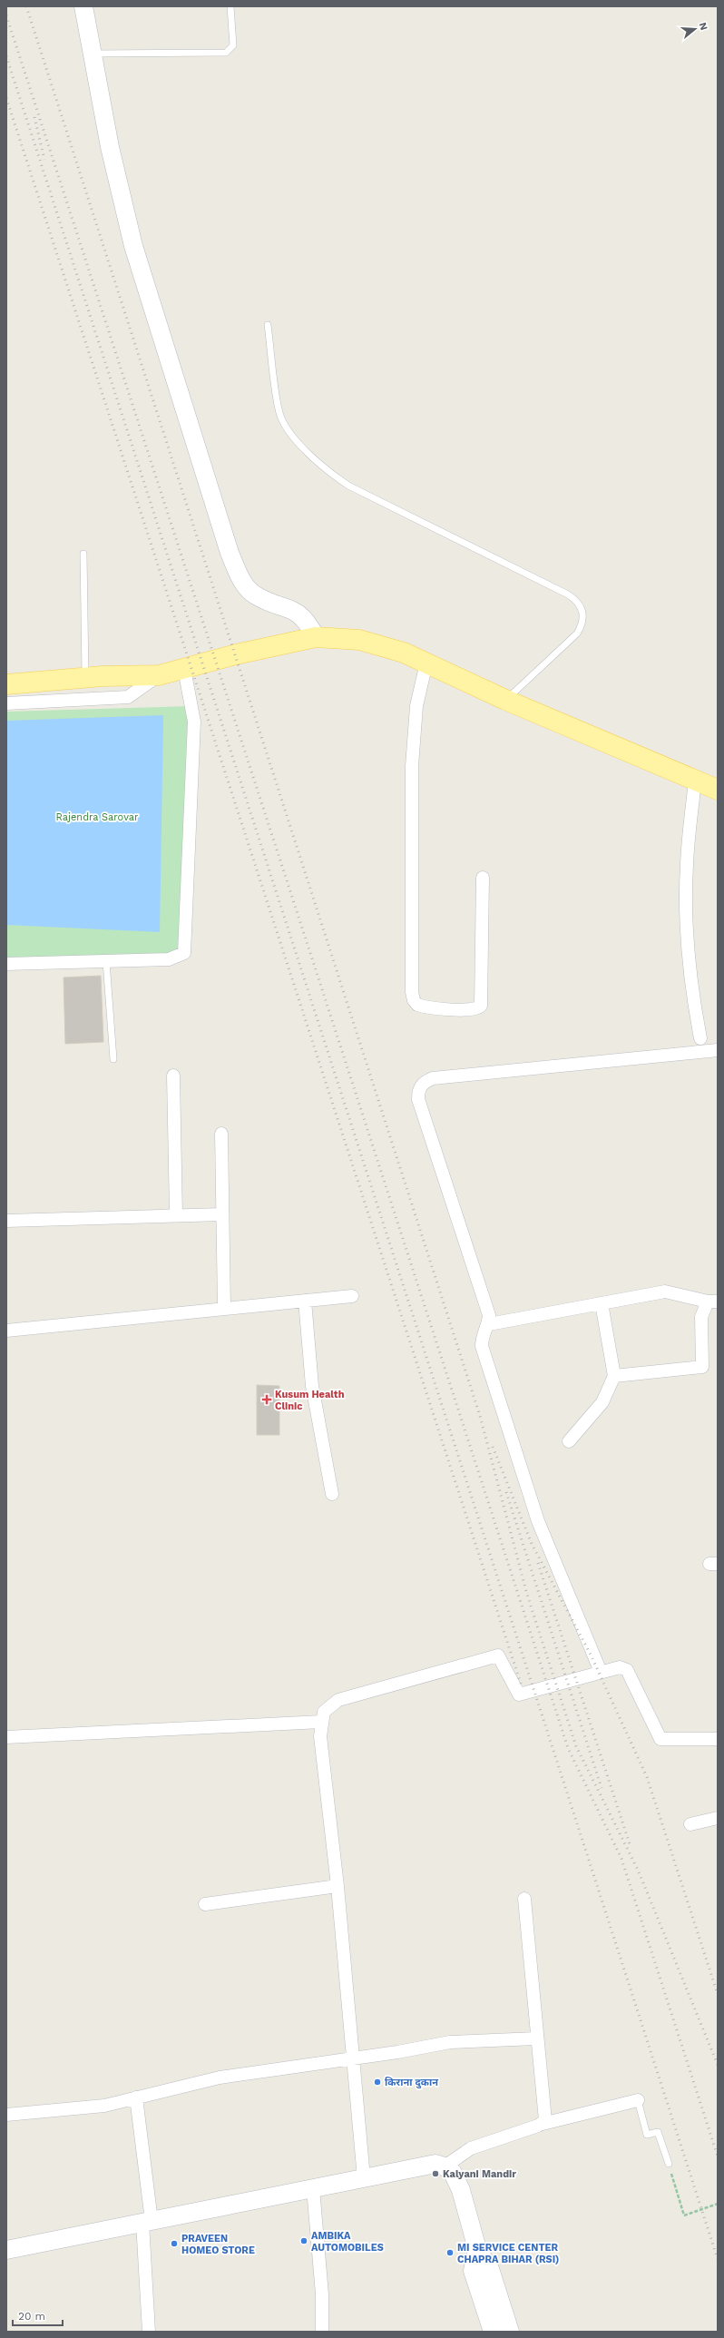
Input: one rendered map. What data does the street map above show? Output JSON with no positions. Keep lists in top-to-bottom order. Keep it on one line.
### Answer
{"parks":["Rajendra Sarovar"],"places":{"health":["Kusum Health Clinic"],"other":["किराना दुकान","Kalyani Mandir","AMBIKA AUTOMOBILES","PRAVEEN HOMEO STORE","MI SERVICE CENTER CHAPRA BIHAR (RSI)"]},"scale_bar":"20 m","north":"right"}
